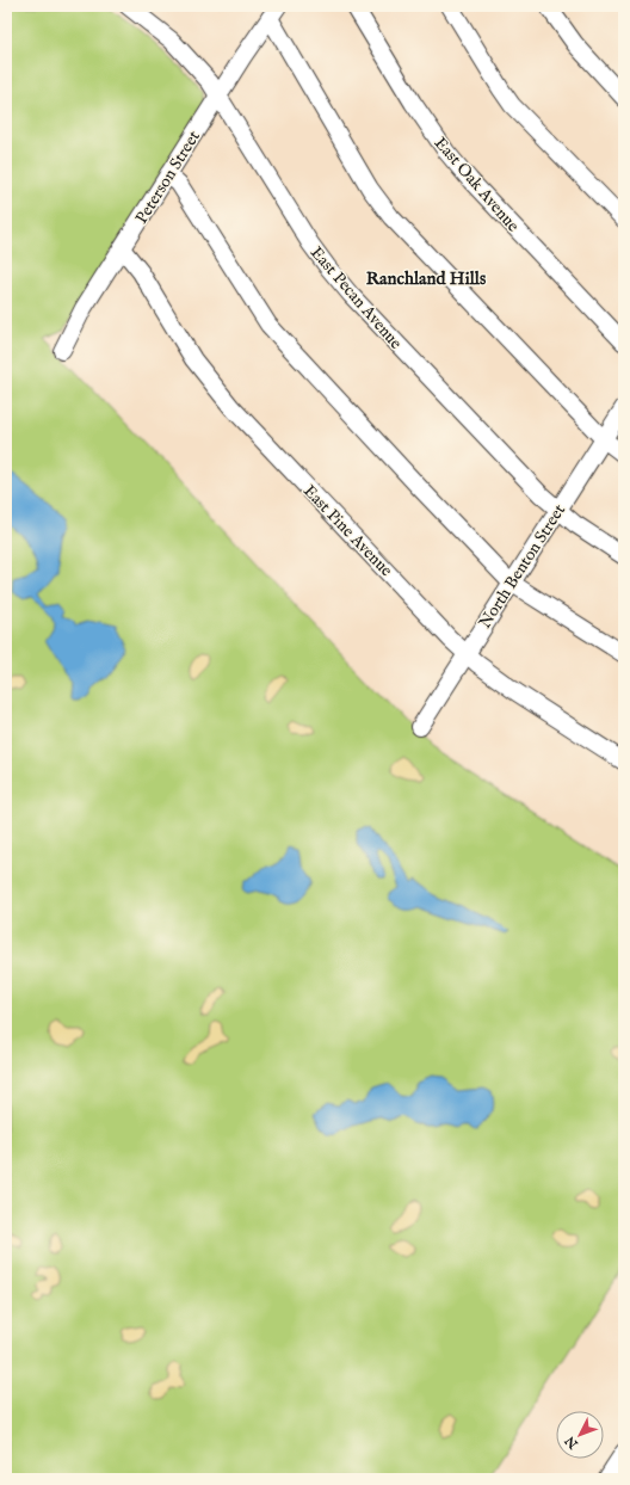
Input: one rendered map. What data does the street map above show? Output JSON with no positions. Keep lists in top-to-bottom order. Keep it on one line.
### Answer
{"streets":{"street":["Peterson Street","East Oak Avenue","East Pecan Avenue","East Pine Avenue","North Benton Street"]},"crossings":[["Peterson Street","East Pecan Avenue"],["Peterson Street","East Pine Avenue"],["East Pecan Avenue","North Benton Street"],["East Pine Avenue","North Benton Street"]],"districts":["Ranchland Hills"],"north":"bottom left"}
